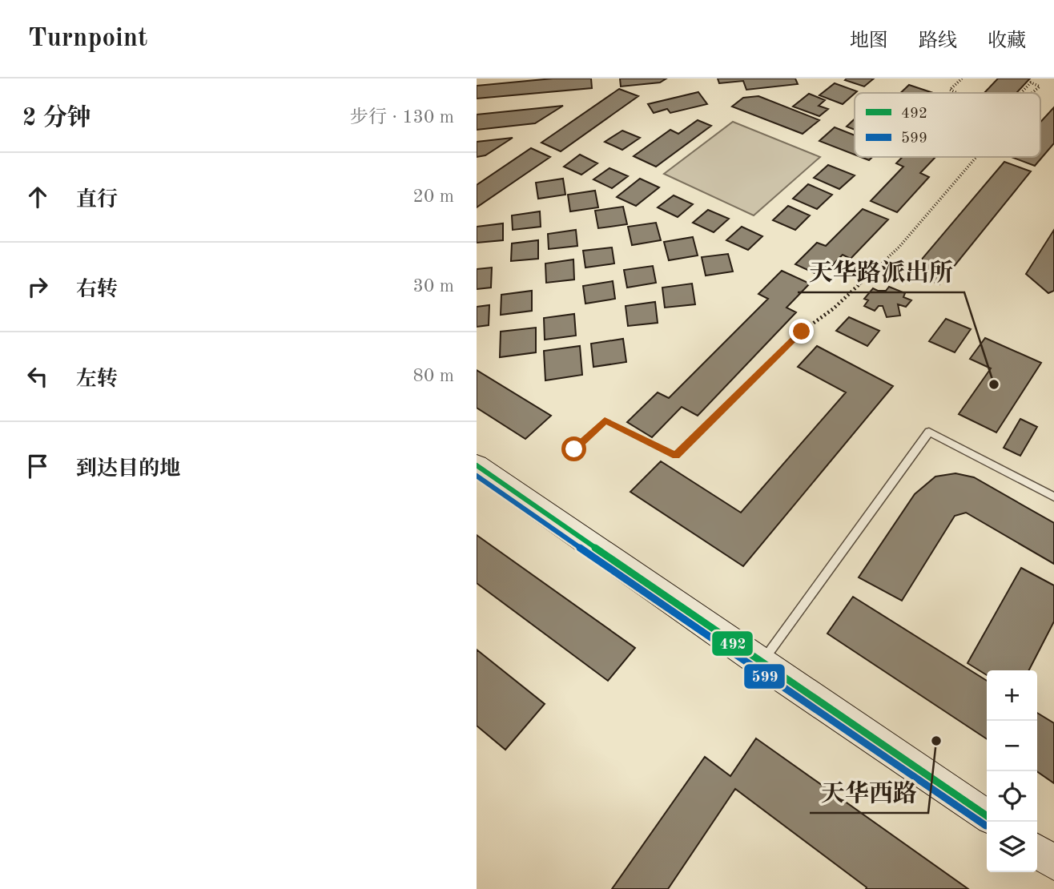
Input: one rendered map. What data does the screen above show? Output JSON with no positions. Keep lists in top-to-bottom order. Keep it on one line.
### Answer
{"places":["天华路派出所","天华西路"],"lines":["transit line 492","transit line 599"],"legend":["492","599"],"page":{"header":"Turnpoint","nav":["地图","路线","收藏"],"heading":["2 分钟","步行 · 130 m"],"list":[["直行","20 m"],["右转","30 m"],["左转","80 m"],"到达目的地"],"map_buttons":["+","−"]}}
